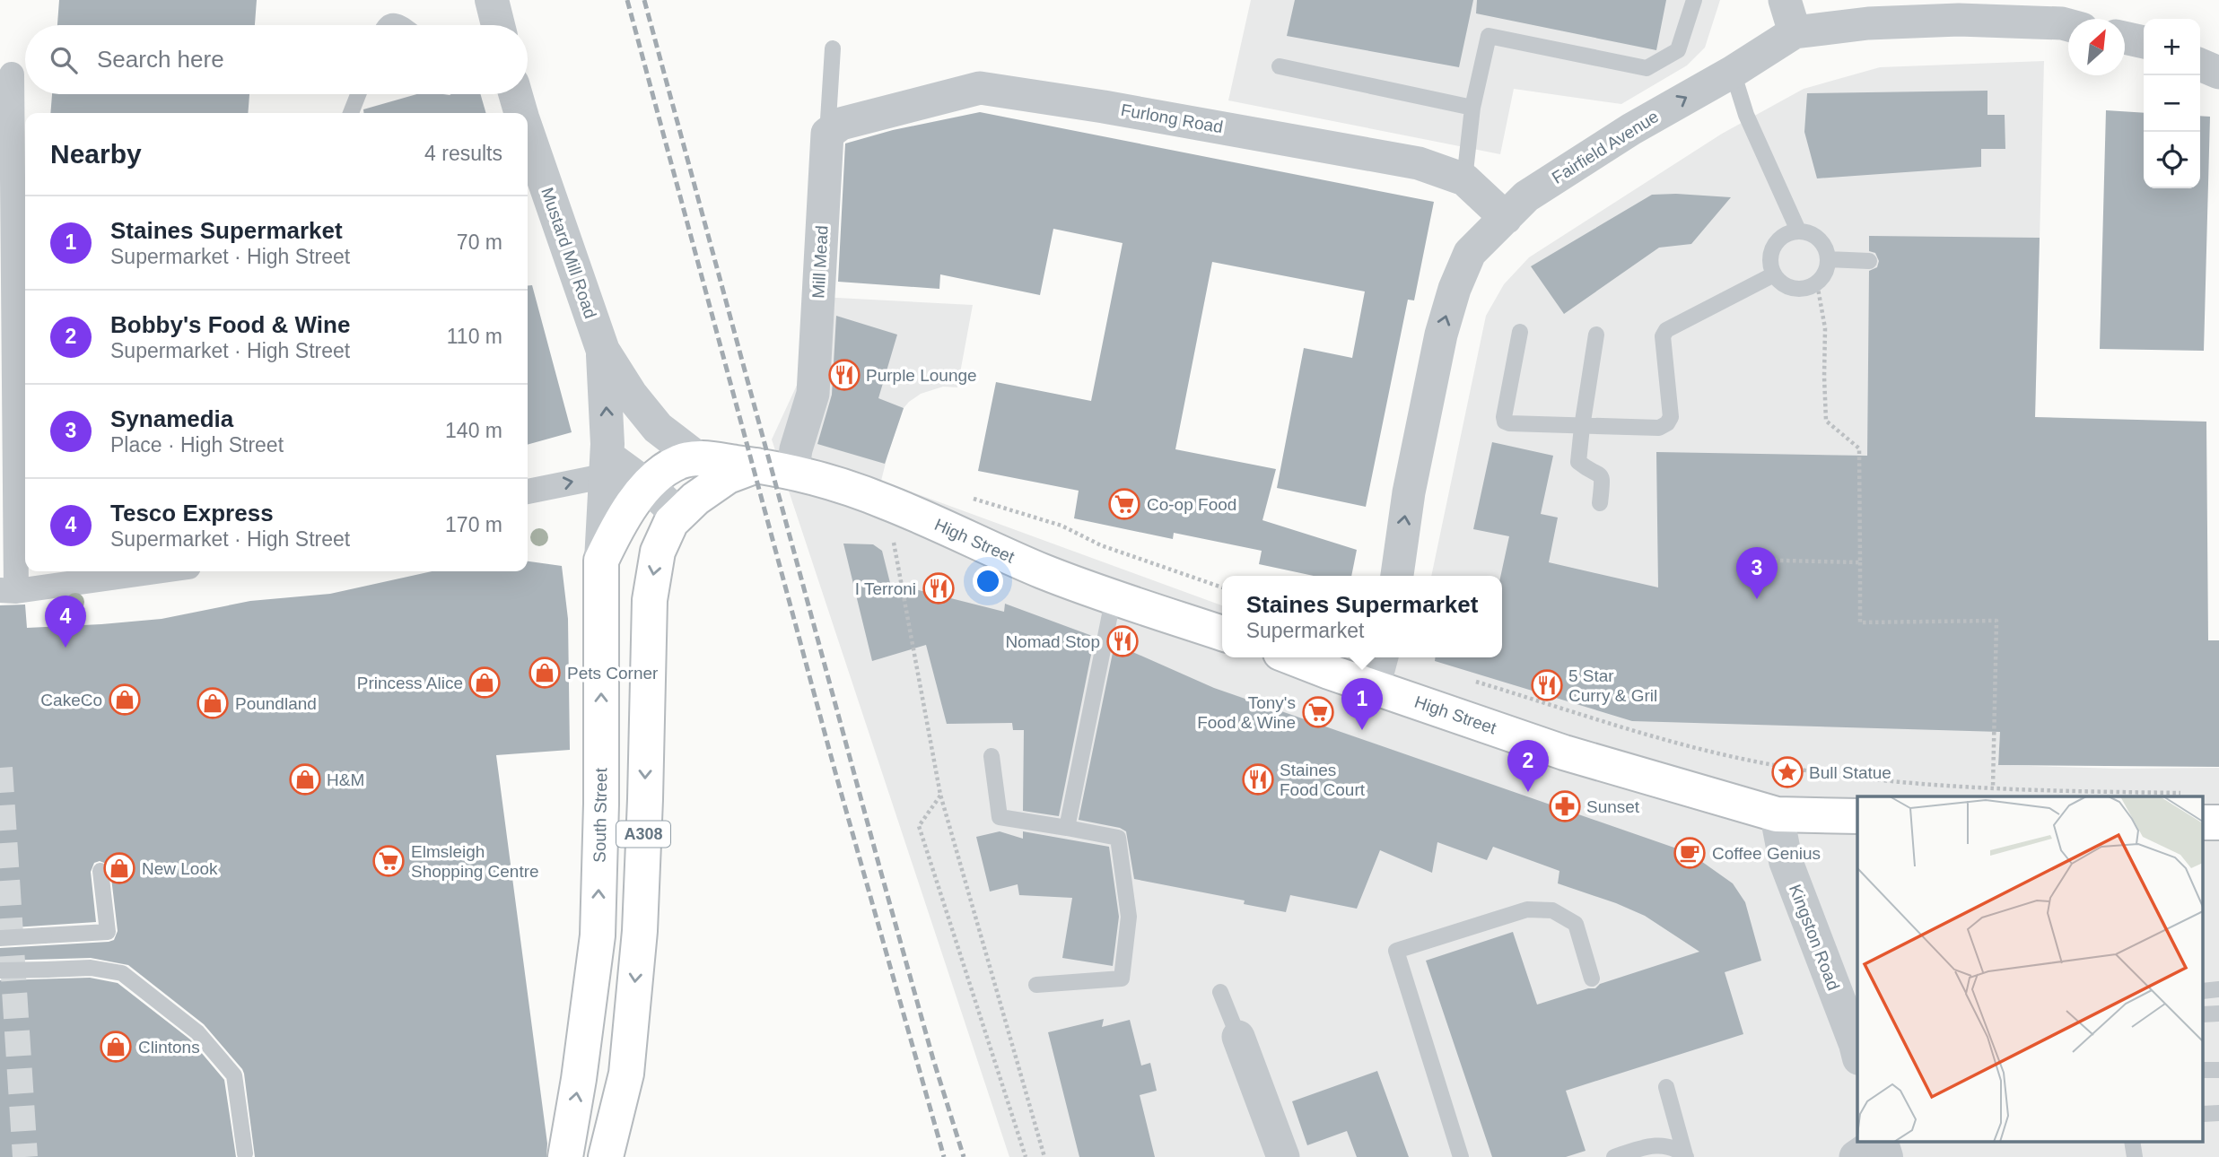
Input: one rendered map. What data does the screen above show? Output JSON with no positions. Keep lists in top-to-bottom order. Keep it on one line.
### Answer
{"streets":{"main road":["High Street","South Street","A308"],"street":["Furlong Road","Fairfield Avenue","Mustard Mill Road","Mill Mead","Kingston Road"]},"crossings":[["Furlong Road","Fairfield Avenue"],["Furlong Road","Mill Mead"],["Mustard Mill Road","High Street"],["Mustard Mill Road","South Street"],["Mustard Mill Road","A308"],["Mill Mead","High Street"],["High Street","A308"],["High Street","Kingston Road"],["South Street","A308"]],"one_way":["Fairfield Avenue"],"places":{"restaurant":["Purple Lounge","I Terroni","Nomad Stop","5 Star Curry & Gril","Staines Food Court"],"supermarket":["Co-op Food","Tony's Food & Wine","Elmsleigh Shopping Centre"],"shop":["Pets Corner","Princess Alice","CakeCo","Poundland","H&M","New Look","Clintons"],"place":["Bull Statue"],"pharmacy":["Sunset"],"cafe":["Coffee Genius"]},"north":"top right","page":{"map_buttons":["+","−"],"search":"Search here","heading":["Nearby","4 results"],"list":[{"mark":"1","name":"Staines Supermarket","note":"Supermarket · High Street","value":"70 m"},{"mark":"2","name":"Bobby's Food & Wine","note":"Supermarket · High Street","value":"110 m"},{"mark":"3","name":"Synamedia","note":"Place · High Street","value":"140 m"},{"mark":"4","name":"Tesco Express","note":"Supermarket · High Street","value":"170 m"}],"pins":["3","4","1","2"],"popup":["Staines Supermarket","Supermarket"]}}
